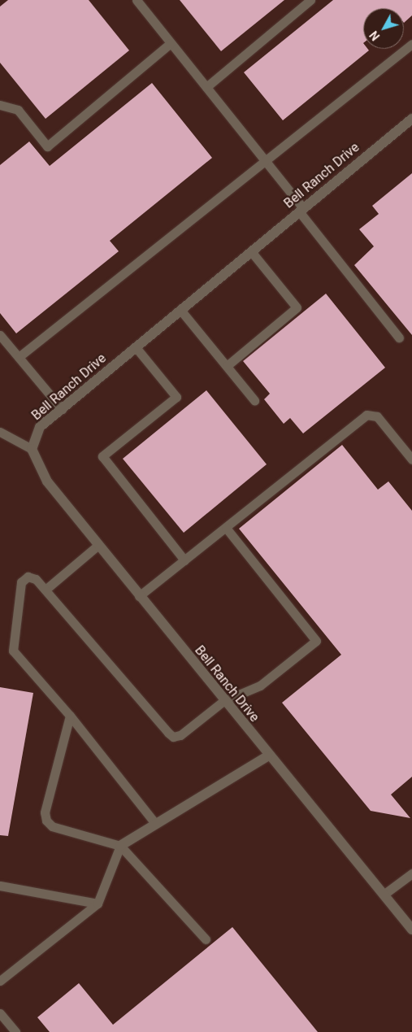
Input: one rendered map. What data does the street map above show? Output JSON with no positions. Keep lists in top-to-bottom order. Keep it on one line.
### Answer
{"streets":{"street":["Bell Ranch Drive"]},"north":"bottom left"}
